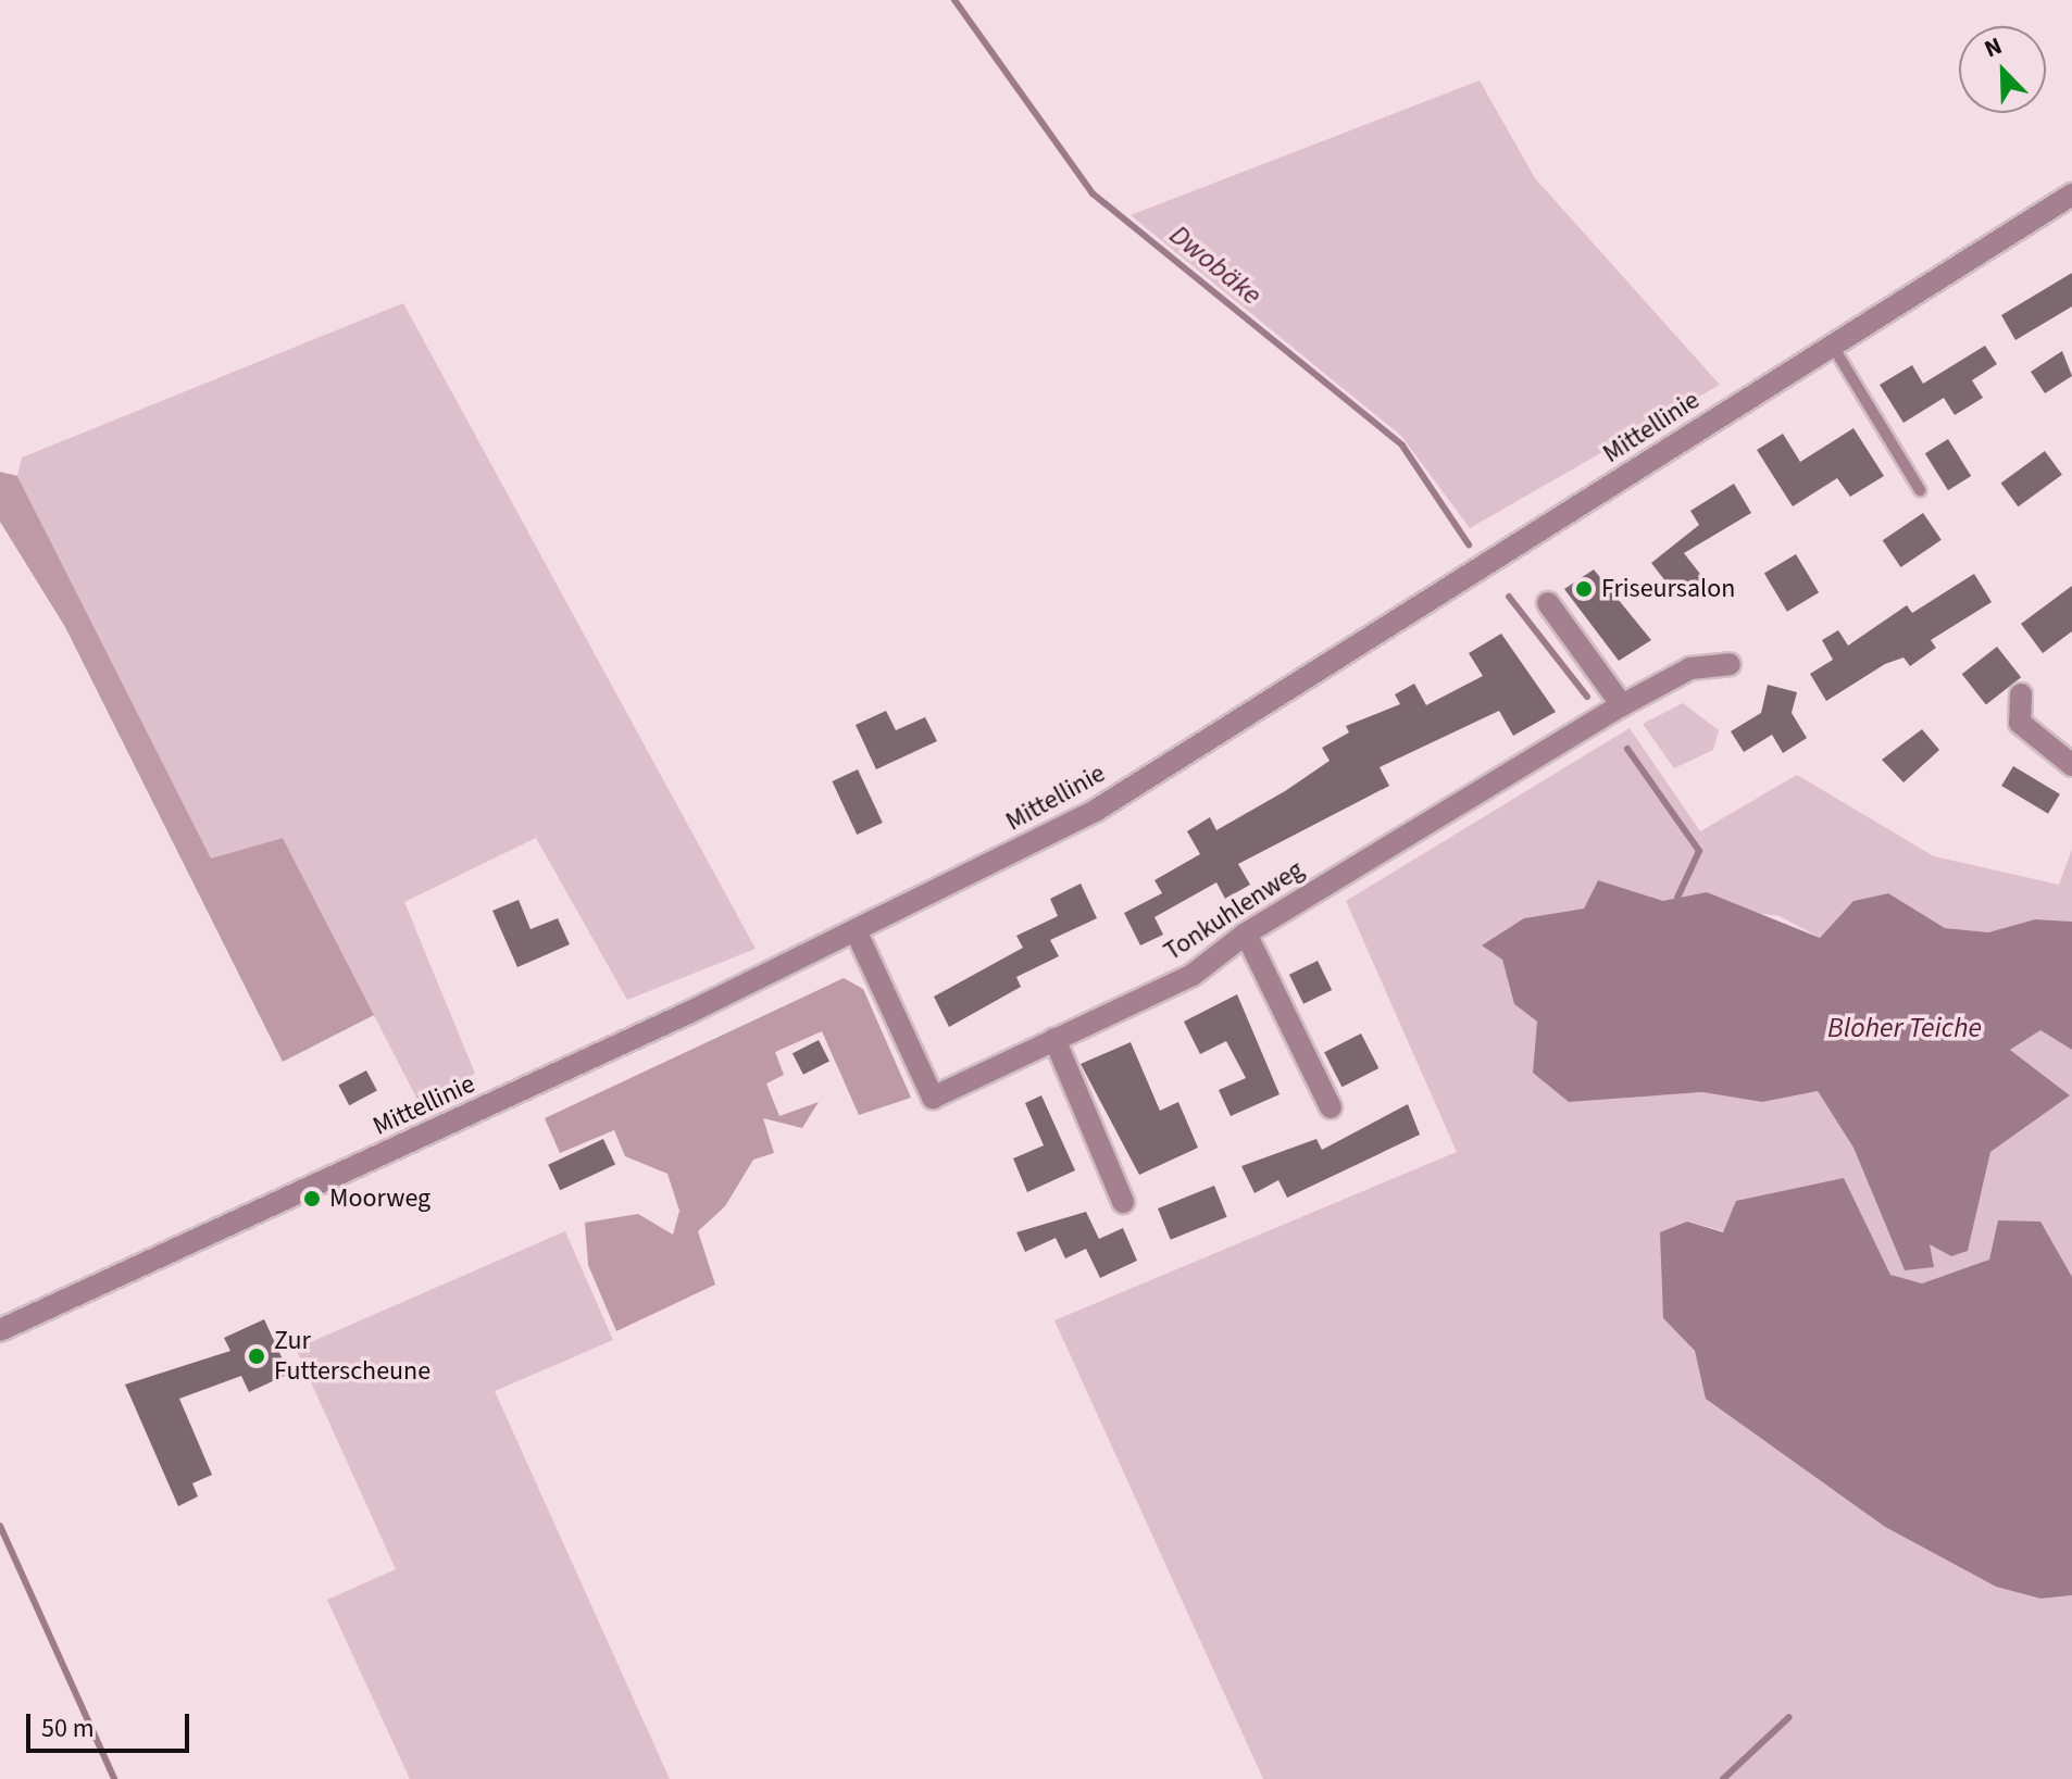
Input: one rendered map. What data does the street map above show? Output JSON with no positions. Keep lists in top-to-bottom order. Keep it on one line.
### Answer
{"streets":{"street":["Mittellinie","Tonkuhlenweg"]},"crossings":[["Mittellinie","Tonkuhlenweg"]],"water":["Dwobäke","Bloher Teiche"],"places":["Friseursalon","Moorweg","Zur Futterscheune"],"scale_bar":"50 m","north":"top left"}
